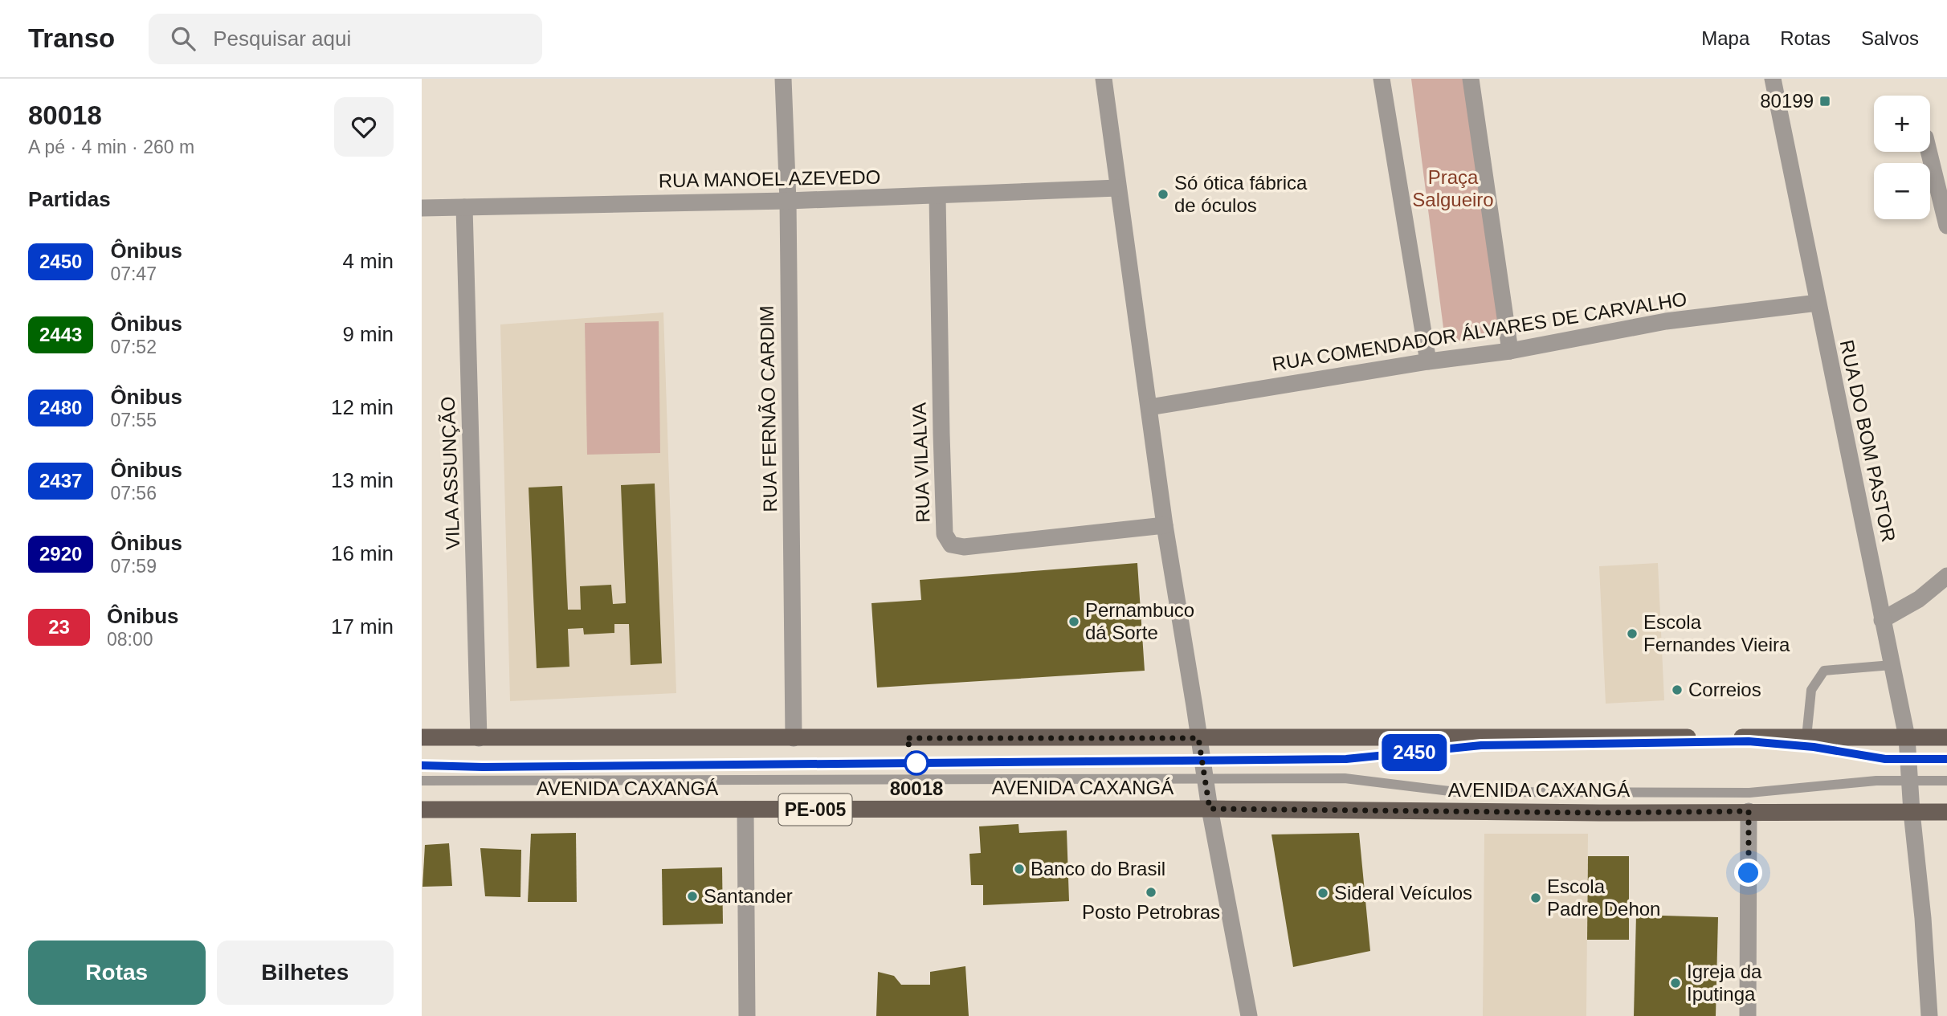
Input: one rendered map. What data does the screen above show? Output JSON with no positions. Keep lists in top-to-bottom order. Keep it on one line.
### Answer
{"streets":{"main road":["AVENIDA CAXANGÁ","PE-005"],"street":["RUA MANOEL AZEVEDO","RUA COMENDADOR ÁLVARES DE CARVALHO","RUA FERNÃO CARDIM","RUA DO BOM PASTOR","RUA VILALVA","VILA ASSUNÇÃO"]},"crossings":[["RUA MANOEL AZEVEDO","RUA FERNÃO CARDIM"],["RUA MANOEL AZEVEDO","RUA VILALVA"],["RUA MANOEL AZEVEDO","VILA ASSUNÇÃO"],["RUA COMENDADOR ÁLVARES DE CARVALHO","RUA DO BOM PASTOR"],["RUA DO BOM PASTOR","AVENIDA CAXANGÁ"]],"parks":["Praça Salgueiro"],"places":{"transit":["80199"],"other":["Só ótica fábrica de óculos","Pernambuco dá Sorte","Escola Fernandes Vieira","Correios","80018","Banco do Brasil","Posto Petrobras","Sideral Veículos","Santander","Escola Padre Dehon","Igreja da Iputinga"]},"lines":["bus line 2450"],"page":{"header":"Transo","search":"Pesquisar aqui","nav":["Mapa","Rotas","Salvos"],"heading":[["80018","A pé · 4 min · 260 m"],"Partidas"],"on_map":"2450","map_buttons":["+","−"],"list":[{"mark":"2450","name":"Ônibus","note":"07:47","value":"4 min"},{"mark":"2443","name":"Ônibus","note":"07:52","value":"9 min"},{"mark":"2480","name":"Ônibus","note":"07:55","value":"12 min"},{"mark":"2437","name":"Ônibus","note":"07:56","value":"13 min"},{"mark":"2920","name":"Ônibus","note":"07:59","value":"16 min"},{"mark":"23","name":"Ônibus","note":"08:00","value":"17 min"}],"buttons":["Rotas","Bilhetes"]}}
